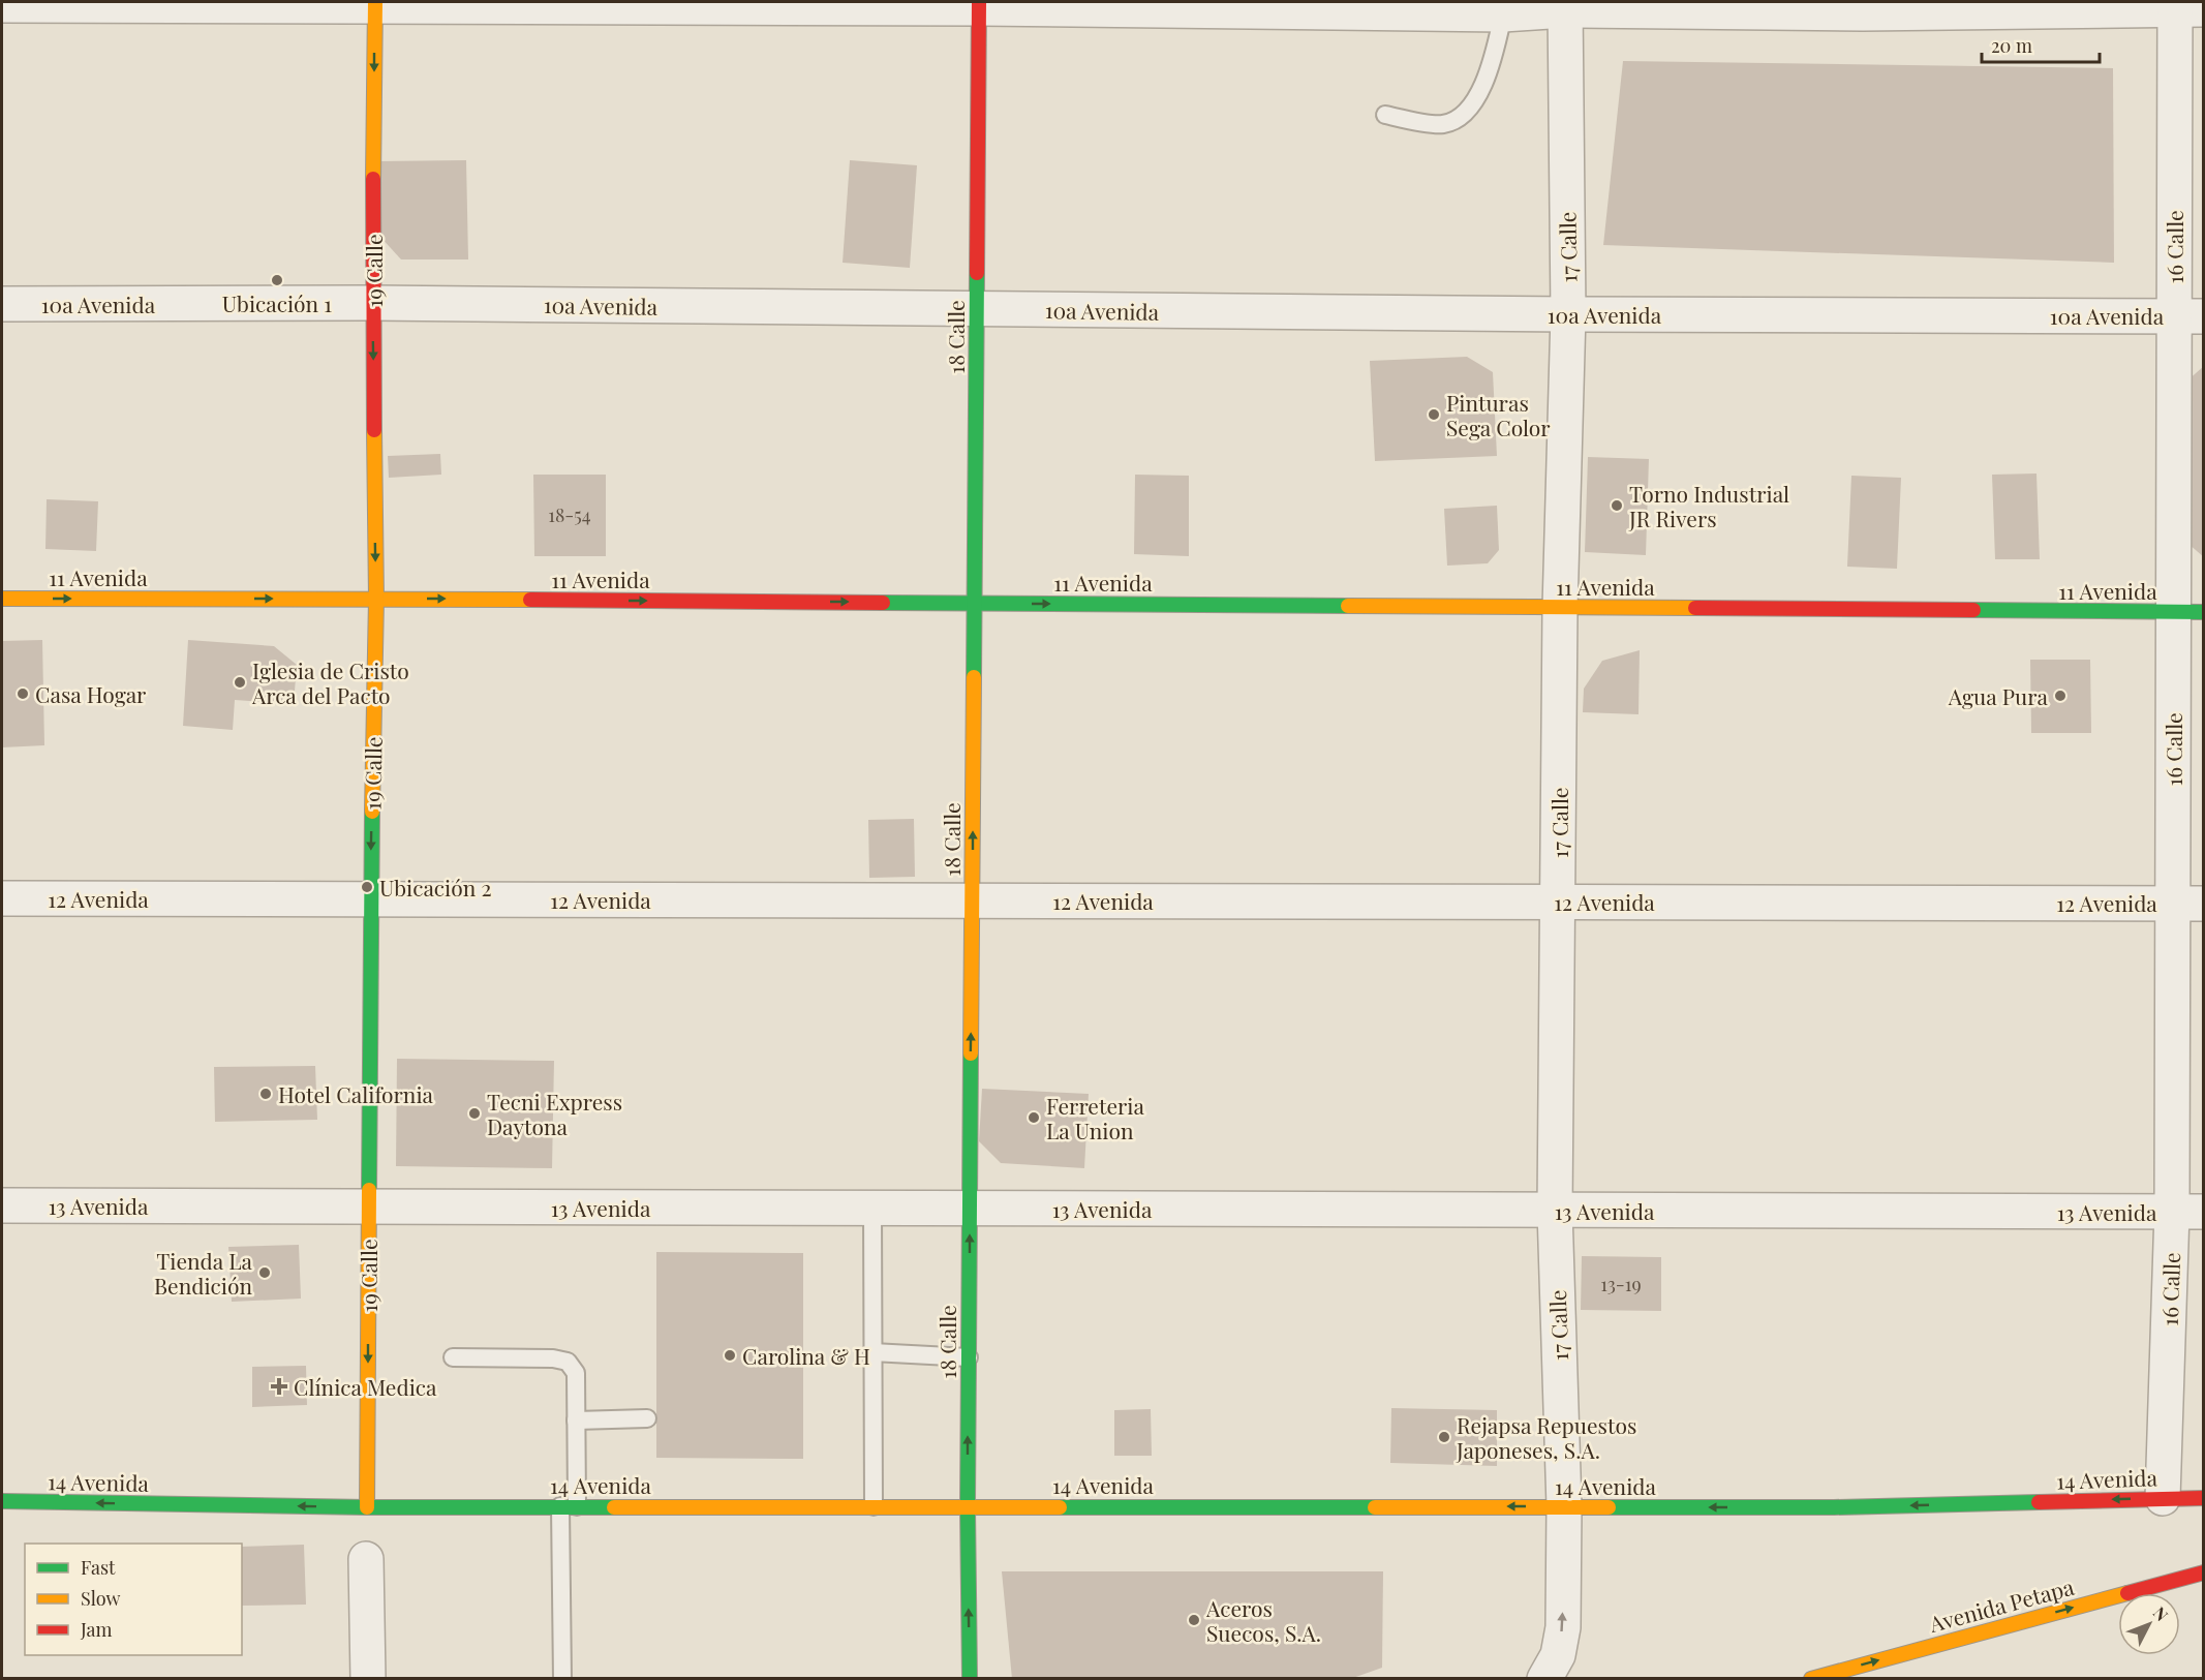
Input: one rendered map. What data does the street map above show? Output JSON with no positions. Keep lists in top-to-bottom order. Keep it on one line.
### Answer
{"streets":{"street":["17 Calle","16 Calle","19 Calle","10a Avenida","18 Calle","11 Avenida","12 Avenida","13 Avenida","14 Avenida","Avenida Petapa"]},"crossings":[["17 Calle","10a Avenida"],["17 Calle","11 Avenida"],["17 Calle","12 Avenida"],["17 Calle","13 Avenida"],["17 Calle","14 Avenida"],["16 Calle","10a Avenida"],["16 Calle","11 Avenida"],["16 Calle","12 Avenida"],["16 Calle","13 Avenida"],["16 Calle","14 Avenida"],["19 Calle","10a Avenida"],["19 Calle","11 Avenida"],["19 Calle","12 Avenida"],["19 Calle","13 Avenida"],["19 Calle","14 Avenida"],["10a Avenida","18 Calle"],["18 Calle","11 Avenida"],["18 Calle","12 Avenida"],["18 Calle","13 Avenida"],["18 Calle","14 Avenida"]],"one_way":["19 Calle","18 Calle","11 Avenida","14 Avenida","Avenida Petapa"],"places":{"other":["Ubicación 1","Pinturas Sega Color","Torno Industrial JR Rivers","Iglesia de Cristo Arca del Pacto","Casa Hogar","Agua Pura","Ubicación 2","Hotel California","Tecni Express Daytona","Ferreteria La Union","Tienda La Bendición","Carolina & H","Rejapsa Repuestos Japoneses, S.A.","Aceros Suecos, S.A."],"health":["Clínica Medica"]},"house_numbers":["18-54","13-19"],"legend":["Fast","Slow","Jam"],"scale_bar":"20 m","north":"top right"}
